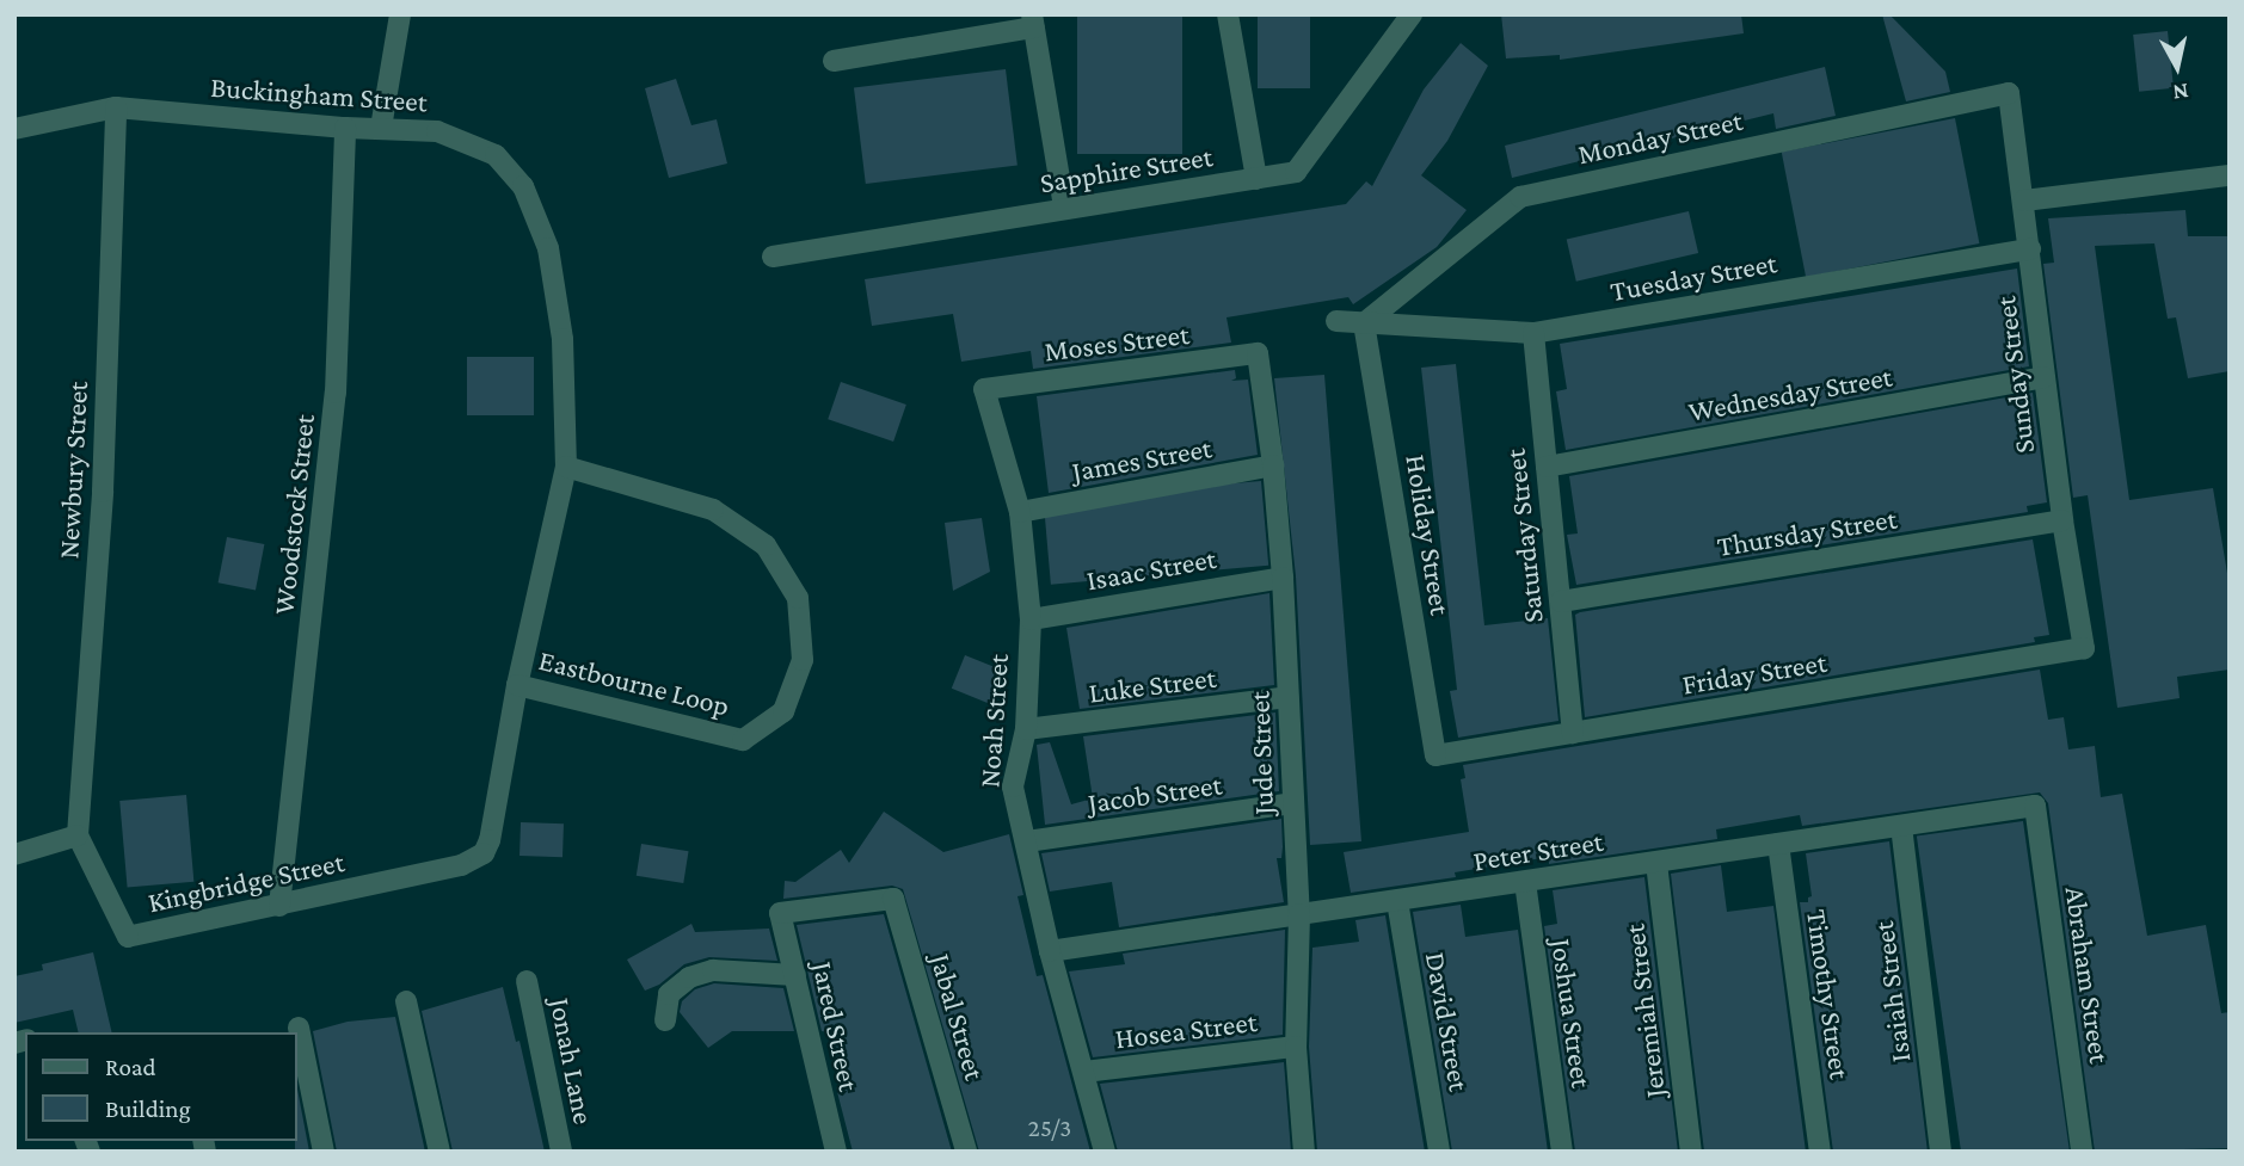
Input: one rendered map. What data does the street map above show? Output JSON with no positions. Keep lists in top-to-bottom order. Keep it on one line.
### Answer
{"streets":{"street":["Buckingham Street","Monday Street","Sapphire Street","Tuesday Street","Moses Street","Sunday Street","Wednesday Street","James Street","Newbury Street","Woodstock Street","Thursday Street","Holiday Street","Saturday Street","Isaac Street","Friday Street","Eastbourne Loop","Luke Street","Noah Street","Jude Street","Jacob Street","Peter Street","Kingbridge Street","Abraham Street","Isaiah Street","Timothy Street","Jeremiah Street","Joshua Street","Jabal Street","David Street","Jared Street","Hosea Street","Jonah Lane"]},"crossings":[["Buckingham Street","Newbury Street"],["Buckingham Street","Woodstock Street"],["Buckingham Street","Eastbourne Loop"],["Buckingham Street","Kingbridge Street"],["Monday Street","Tuesday Street"],["Monday Street","Sunday Street"],["Monday Street","Holiday Street"],["Tuesday Street","Sunday Street"],["Tuesday Street","Holiday Street"],["Tuesday Street","Saturday Street"],["Moses Street","Noah Street"],["Moses Street","Jude Street"],["Sunday Street","Wednesday Street"],["Sunday Street","Thursday Street"],["Sunday Street","Friday Street"],["Wednesday Street","Saturday Street"],["James Street","Noah Street"],["James Street","Jude Street"],["Newbury Street","Kingbridge Street"],["Woodstock Street","Kingbridge Street"],["Thursday Street","Saturday Street"],["Holiday Street","Friday Street"],["Saturday Street","Friday Street"],["Isaac Street","Noah Street"],["Isaac Street","Jude Street"],["Luke Street","Noah Street"],["Luke Street","Jude Street"],["Noah Street","Jacob Street"],["Noah Street","Peter Street"],["Noah Street","Hosea Street"],["Jude Street","Jacob Street"],["Jude Street","Peter Street"],["Jude Street","Hosea Street"],["Peter Street","Abraham Street"],["Peter Street","Isaiah Street"],["Peter Street","Timothy Street"],["Peter Street","Jeremiah Street"],["Peter Street","Joshua Street"],["Peter Street","David Street"],["Jabal Street","Jared Street"]],"house_numbers":["25/3"],"legend":["Road","Building"],"north":"bottom"}
